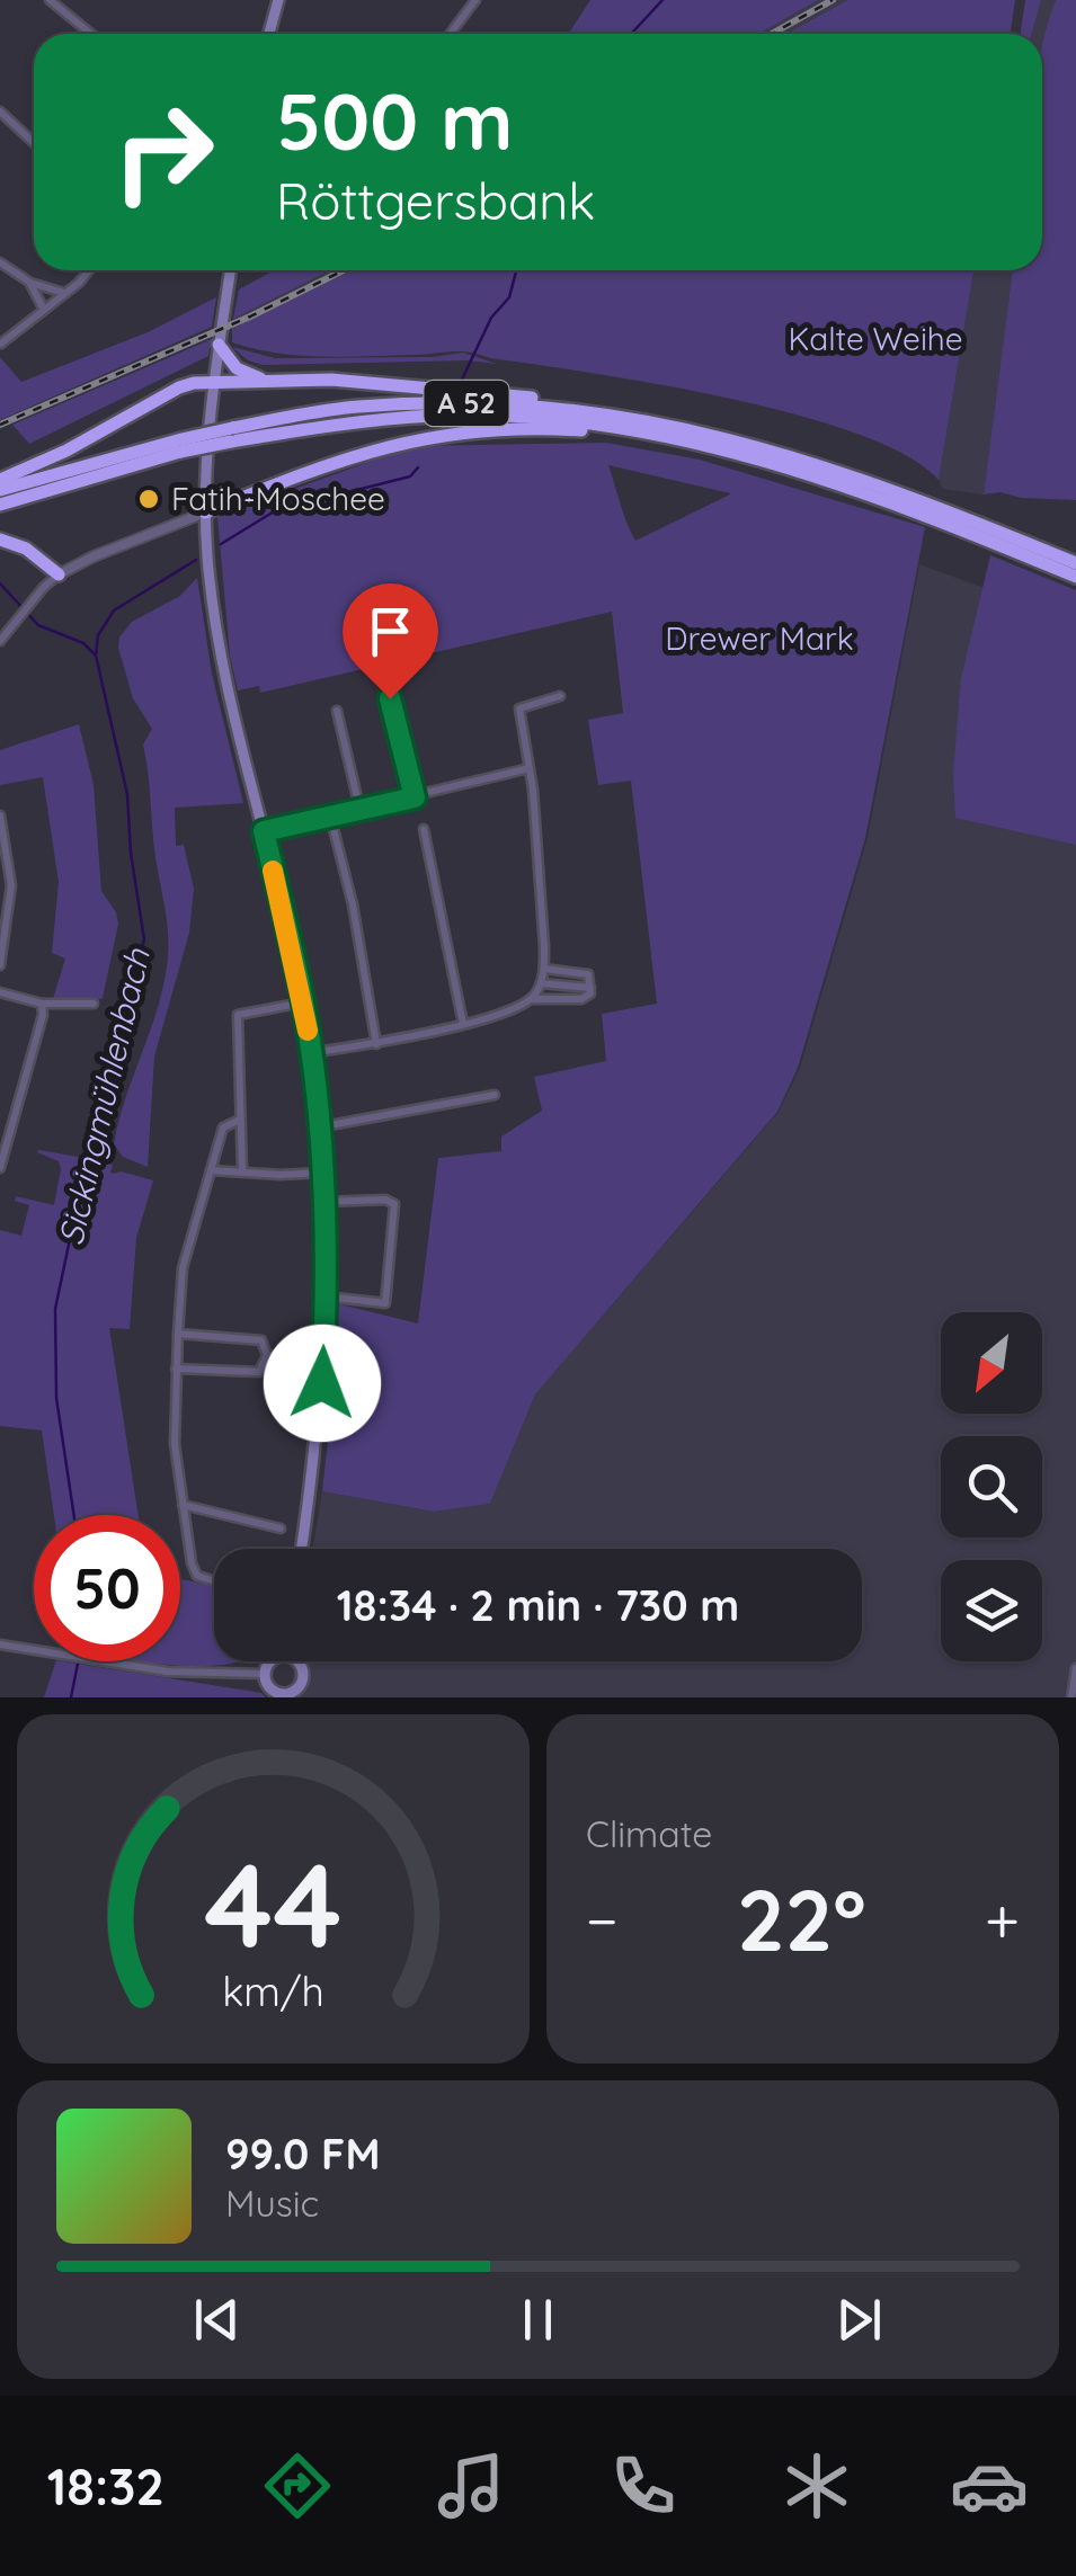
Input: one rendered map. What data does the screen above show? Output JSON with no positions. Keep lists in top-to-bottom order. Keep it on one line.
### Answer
{"streets":{"highway":["A 52"]},"water":["Sickingmühlenbach"],"parks":["Kalte Weihe","Drewer Mark"],"places":["Fatih-Moschee"],"north":"bottom left","page":{"turn":["500 m","Röttgersbank"],"limit":"50","trip":"18:34 · 2 min · 730 m","tile":"Climate","heat":["−","22°","+"],"song":["99.0 FM","Music"],"tabs":"18:32","gauge":["44","km/h"]}}
